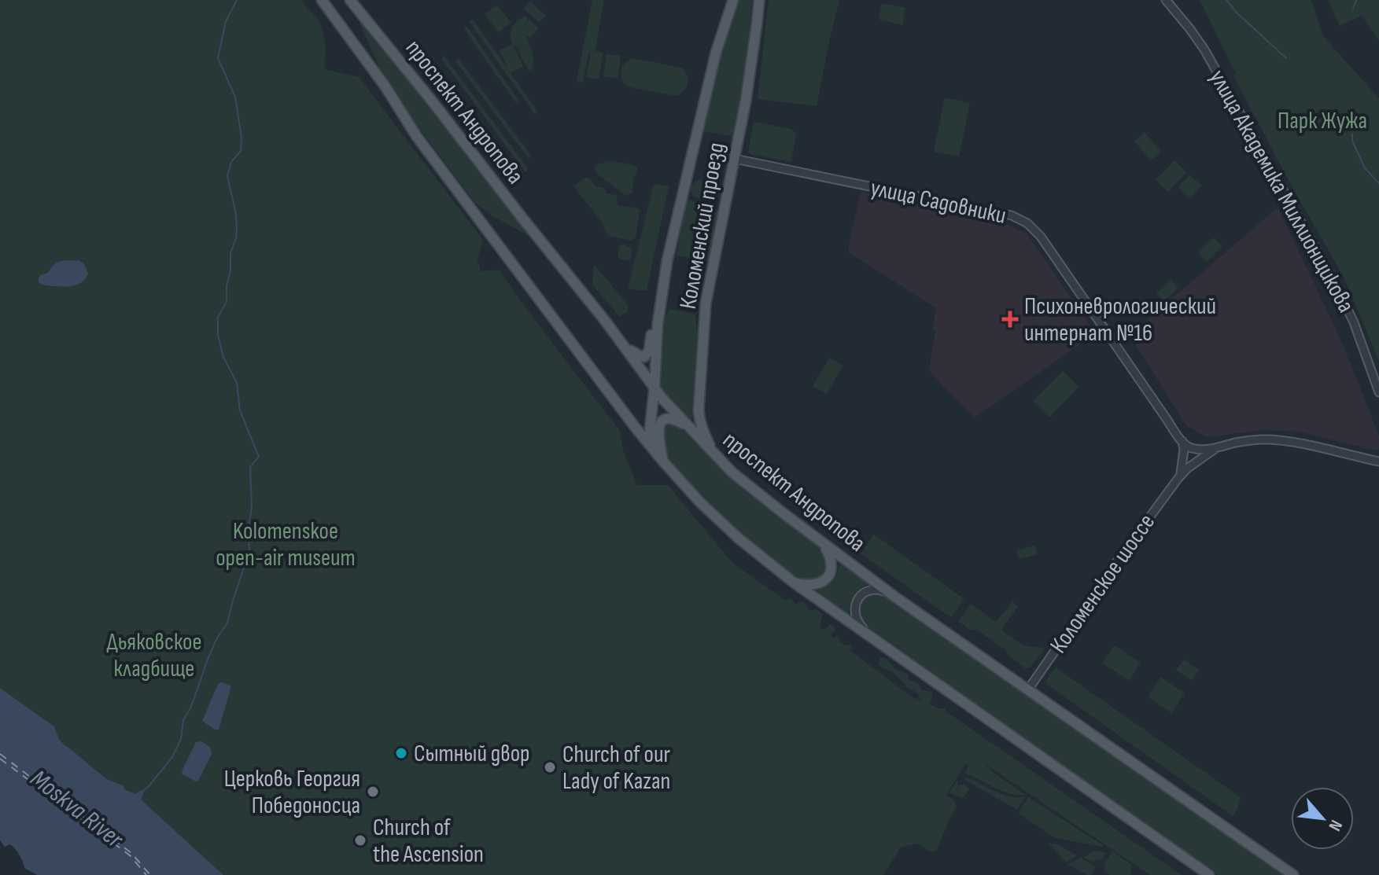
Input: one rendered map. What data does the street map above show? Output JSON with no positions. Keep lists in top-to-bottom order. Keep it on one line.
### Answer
{"streets":{"main road":["проспект Андропова","Коломенский проезд"],"street":["улица Академика Миллионщикова","улица Садовники","Коломенское шоссе"]},"crossings":[["проспект Андропова","Коломенский проезд"],["проспект Андропова","Коломенское шоссе"],["улица Садовники","Коломенский проезд"],["улица Садовники","Коломенское шоссе"]],"water":["Moskva River"],"parks":["Парк Жужа","Kolomenskoe open-air museum","Дьяковское кладбище"],"places":{"health":["Психоневрологический интернат №16"],"other":["Сытный двор","Church of our Lady of Kazan","Церковь Георгия Победоносца","Church of the Ascension"]},"north":"bottom right"}
